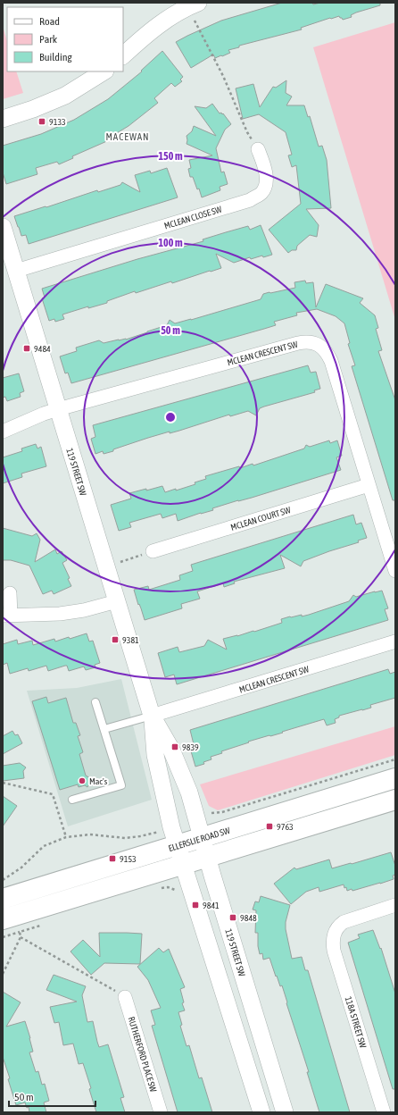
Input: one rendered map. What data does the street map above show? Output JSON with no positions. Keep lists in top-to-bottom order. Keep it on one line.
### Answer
{"streets":{"main road":["ELLERSLIE ROAD SW"],"street":["MCLEAN CLOSE SW","MCLEAN CRESCENT SW","119 STREET SW","MCLEAN COURT SW","118A STREET SW","RUTHERFORD PLACE SW"]},"crossings":[["MCLEAN CLOSE SW","119 STREET SW"],["MCLEAN CRESCENT SW","119 STREET SW"],["MCLEAN CRESCENT SW","MCLEAN COURT SW"],["119 STREET SW","ELLERSLIE ROAD SW"]],"districts":["MACEWAN"],"places":{"transit":["9133","9484","9381","9839","9763","9153","9841","9848"],"other":["Mac's"]},"legend":["Road","Park","Building"],"scale_bar":"50 m","rings":["150 m","100 m","50 m"]}
